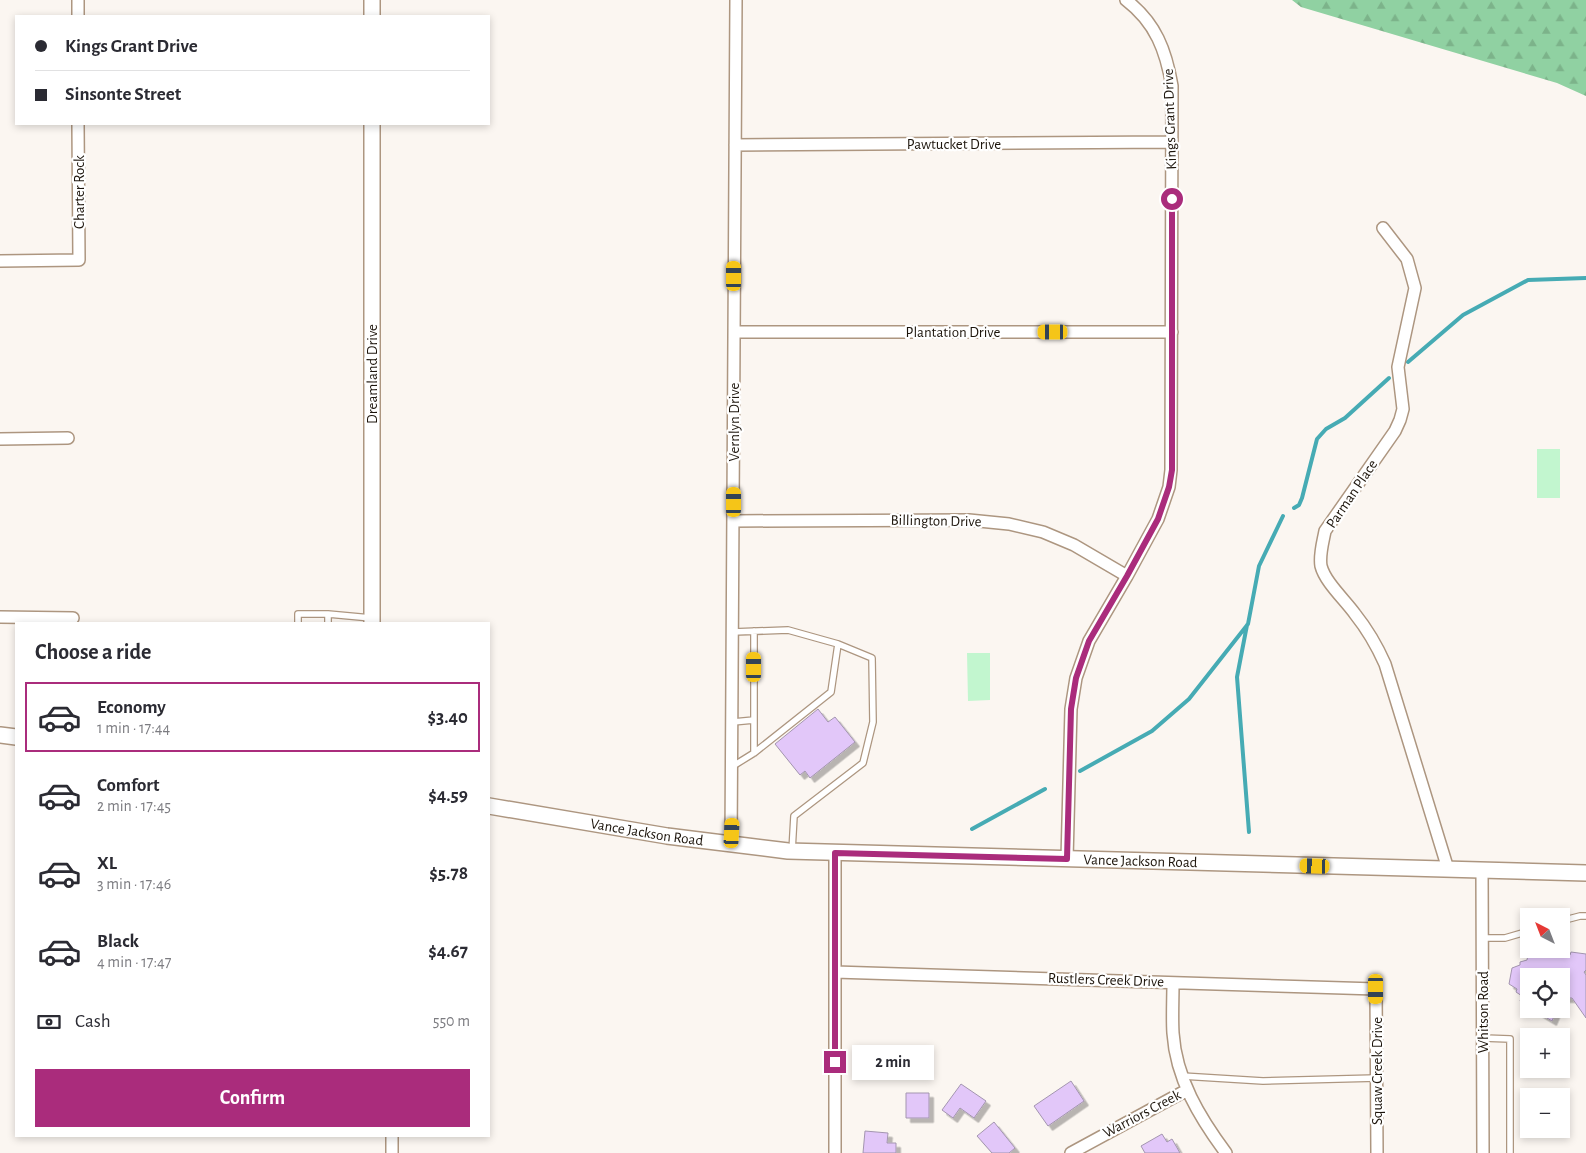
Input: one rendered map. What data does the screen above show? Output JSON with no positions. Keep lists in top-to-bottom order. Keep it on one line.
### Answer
{"streets":{"main road":["Dreamland Drive","Vance Jackson Road"],"street":["Kings Grant Drive","Pawtucket Drive","Charter Rock","Plantation Drive","Vernlyn Drive","Parman Place","Billington Drive","Rustlers Creek Drive","Whitson Road","Squaw Creek Drive","Warriors Creek"]},"crossings":[["Kings Grant Drive","Pawtucket Drive"],["Kings Grant Drive","Plantation Drive"],["Kings Grant Drive","Billington Drive"],["Kings Grant Drive","Vance Jackson Road"],["Pawtucket Drive","Vernlyn Drive"],["Plantation Drive","Vernlyn Drive"],["Vernlyn Drive","Billington Drive"],["Vernlyn Drive","Vance Jackson Road"],["Parman Place","Vance Jackson Road"],["Vance Jackson Road","Whitson Road"],["Rustlers Creek Drive","Squaw Creek Drive"]],"north":"top left","page":{"banner":["Kings Grant Drive","Sinsonte Street"],"heading":"Choose a ride","list":[{"name":"Economy","note":"1 min · 17:44","value":"$3.40"},{"name":"Comfort","note":"2 min · 17:45","value":"$4.59"},{"name":"XL","note":"3 min · 17:46","value":"$5.78"},{"name":"Black","note":"4 min · 17:47","value":"$4.67"}],"map_buttons":["+","−"],"pay":["Cash","550 m"],"bubble":"2 min","buttons":"Confirm"}}
